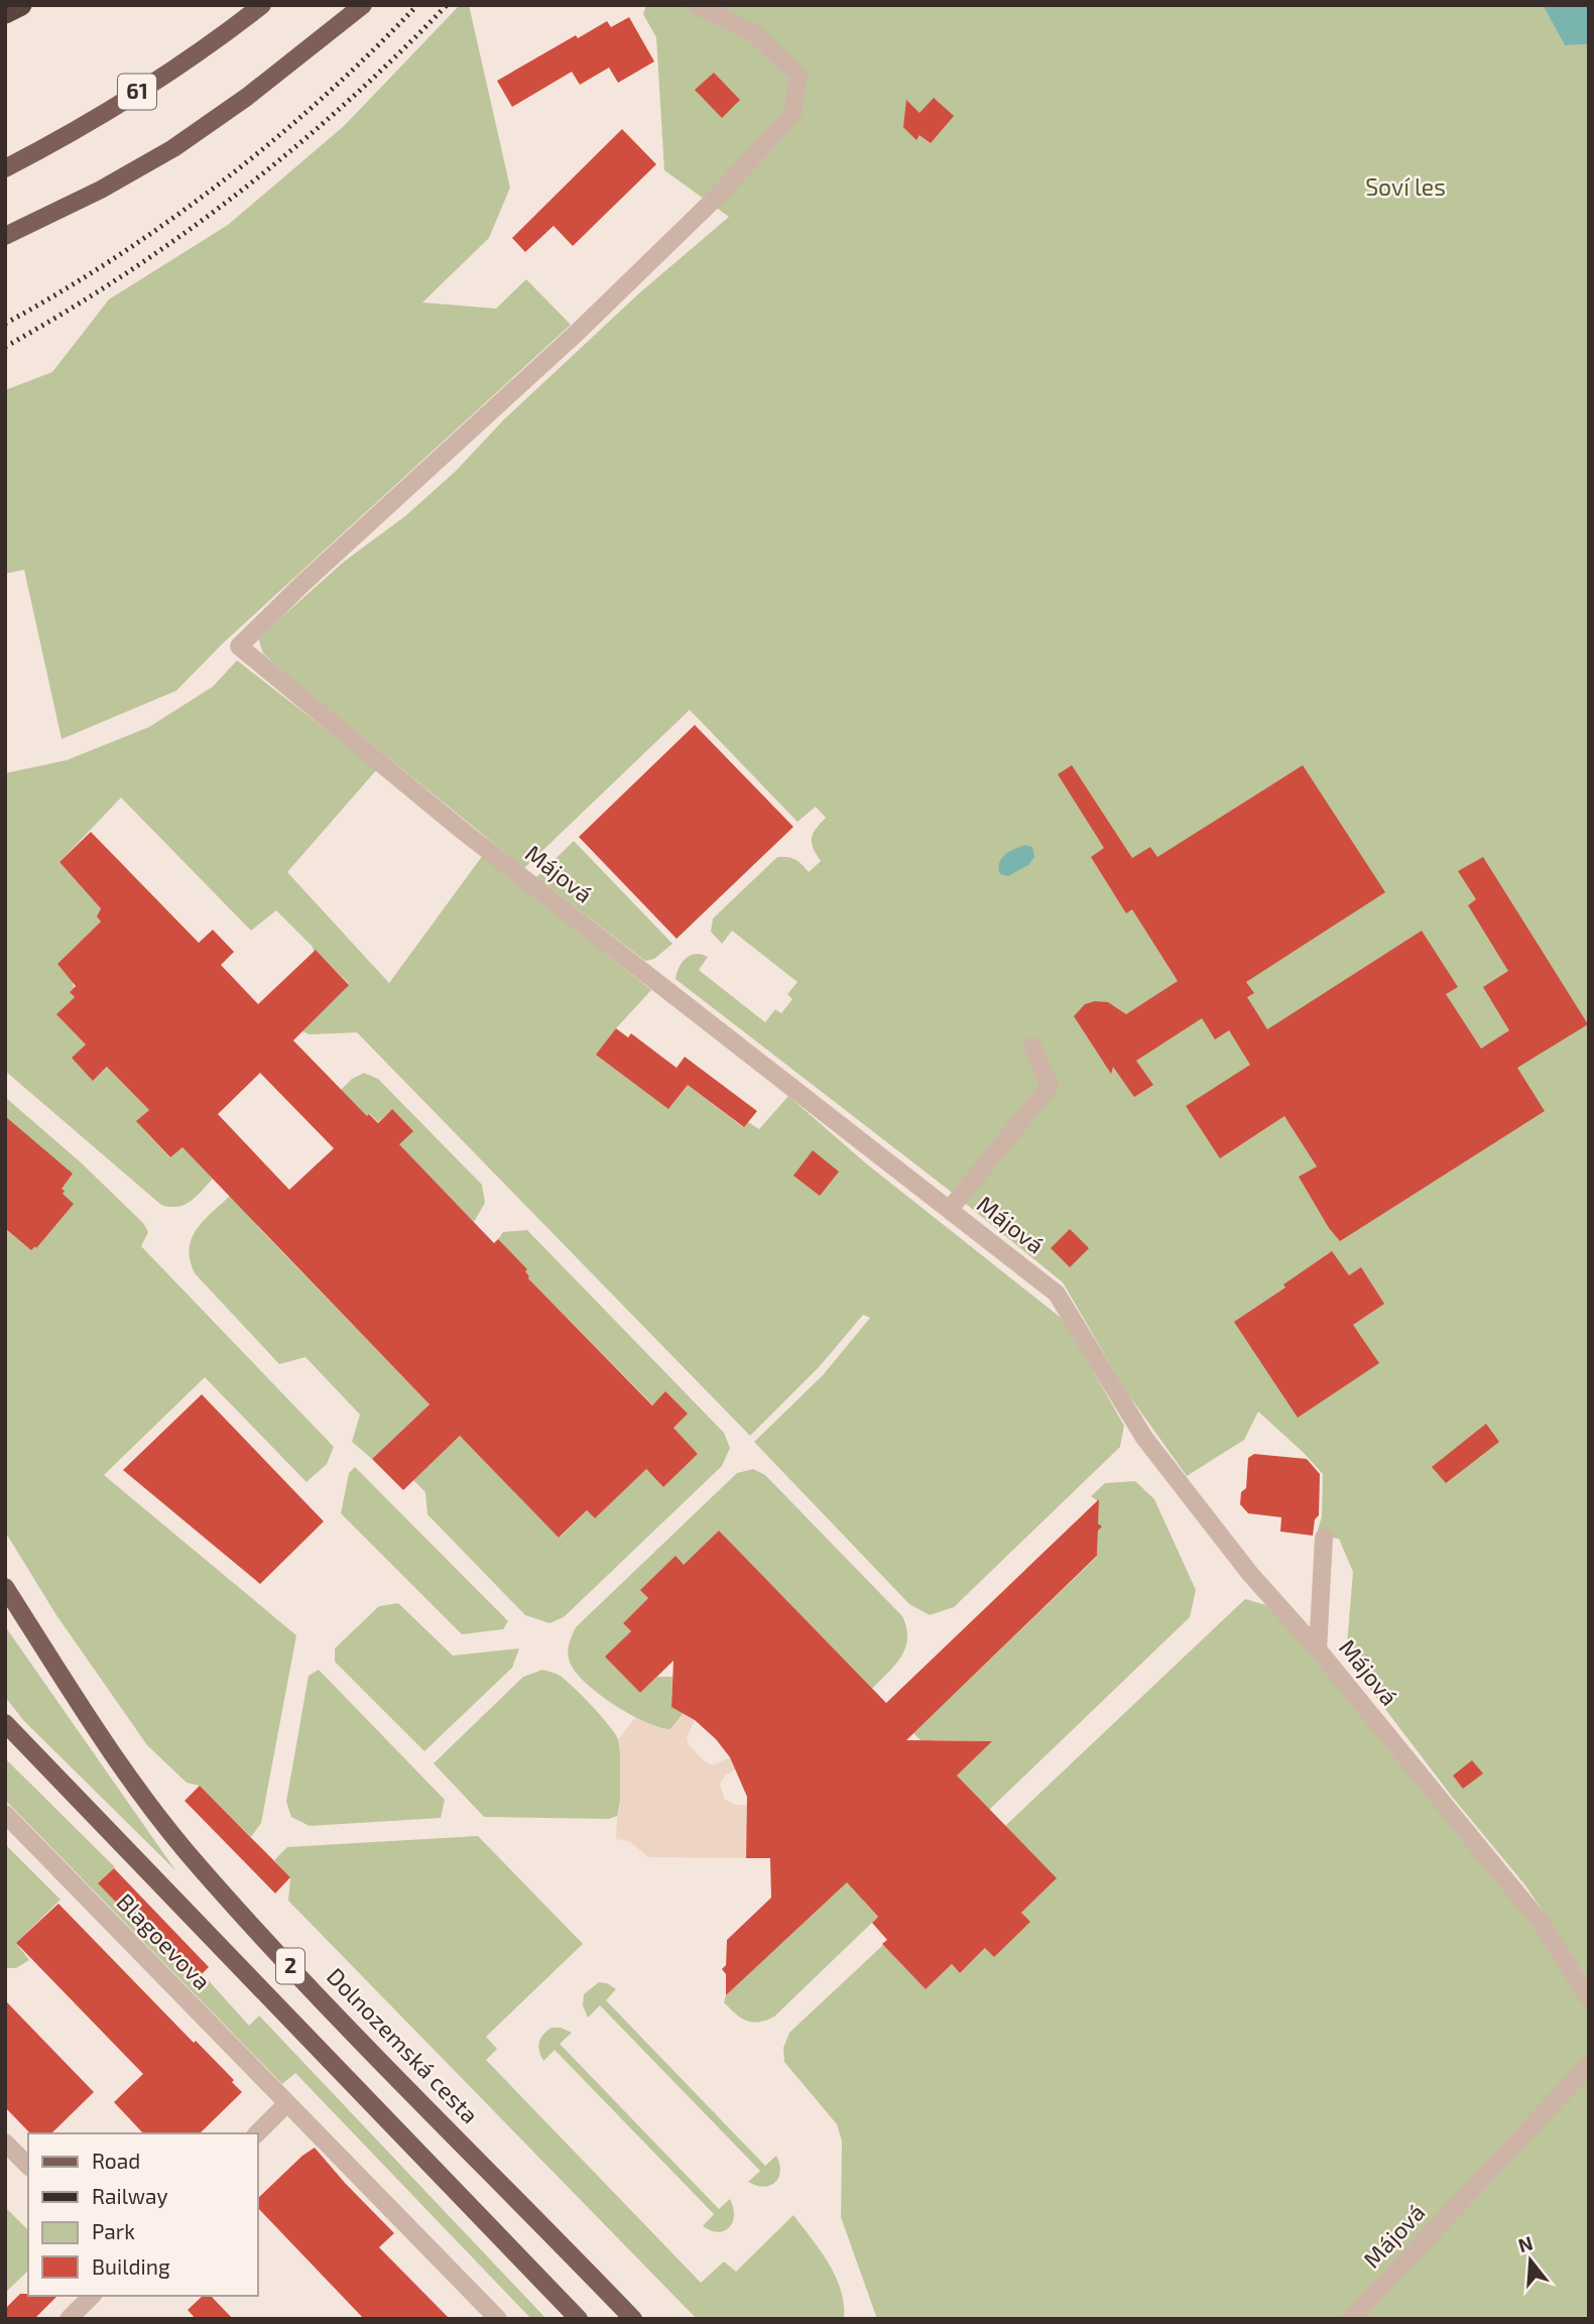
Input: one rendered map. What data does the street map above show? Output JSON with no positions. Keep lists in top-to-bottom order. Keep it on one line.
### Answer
{"streets":{"main road":["61","2","Dolnozemská cesta"],"street":["Májová","Blagoevova"]},"parks":["Soví les"],"legend":["Road","Railway","Park","Building"],"north":"top"}
